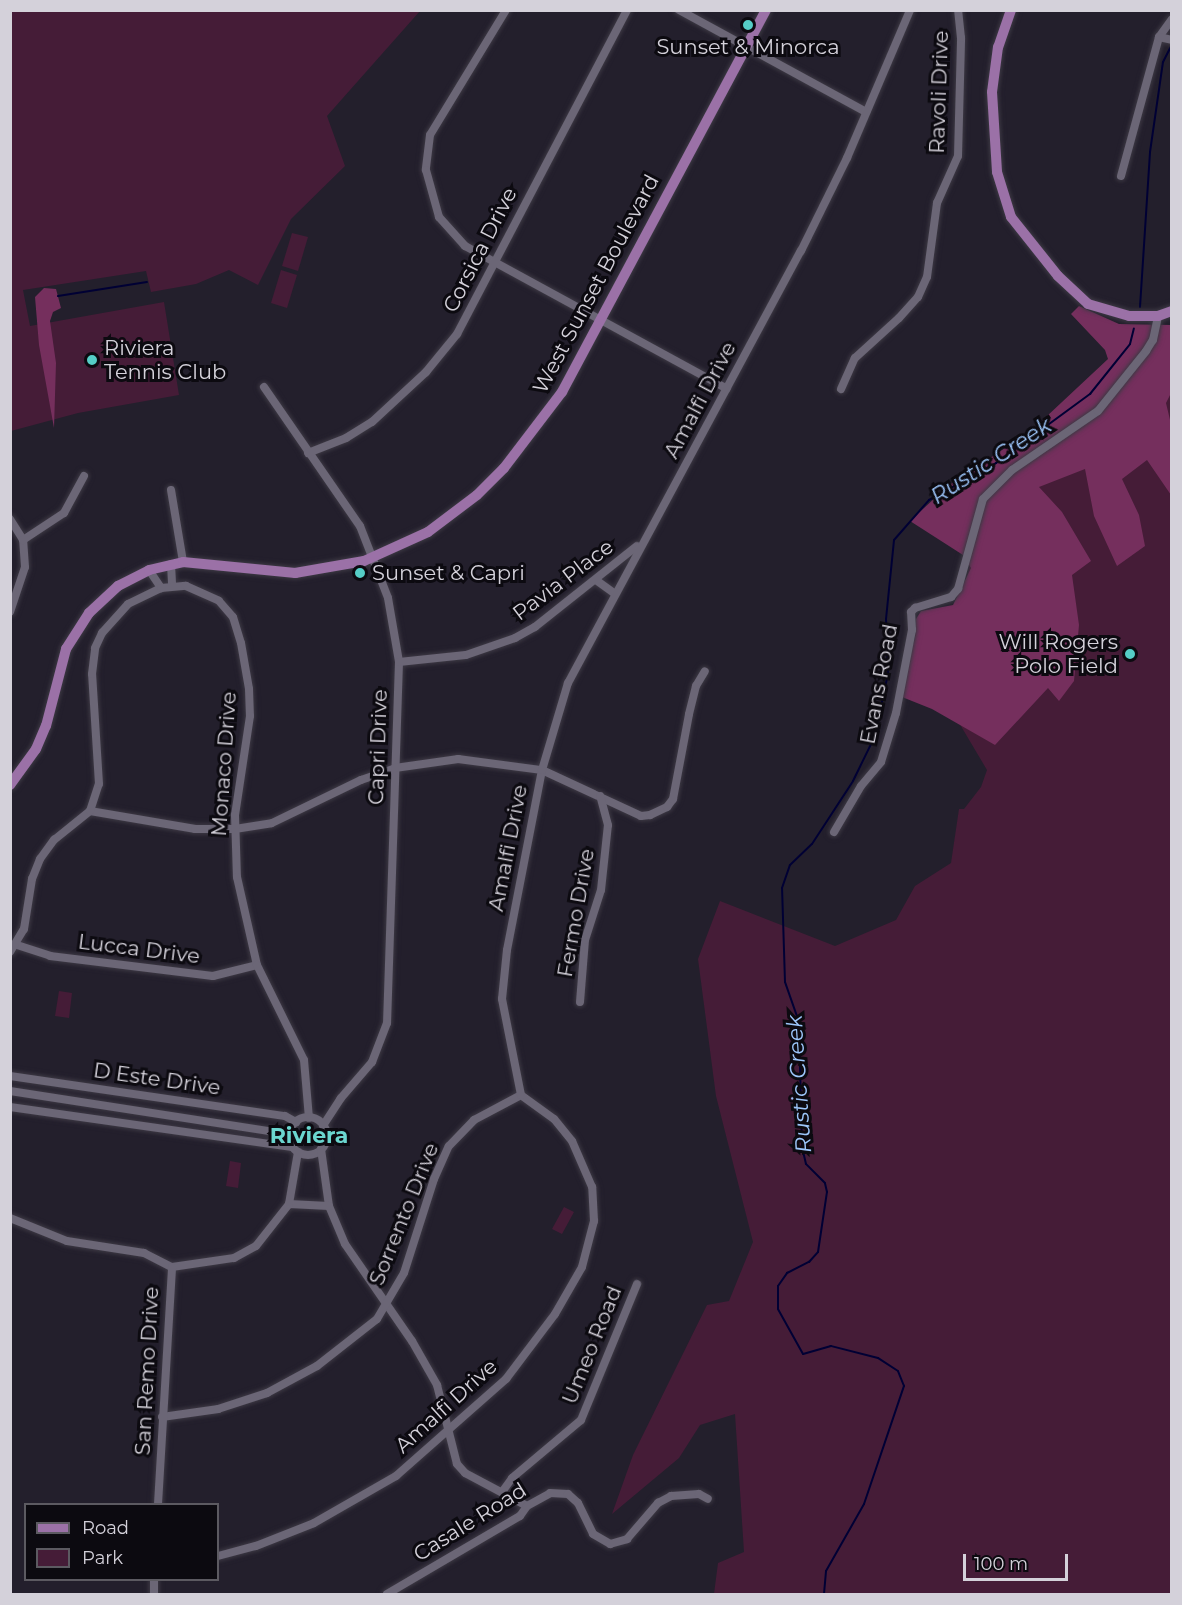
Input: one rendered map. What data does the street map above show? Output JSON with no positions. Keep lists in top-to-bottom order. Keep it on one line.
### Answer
{"streets":{"main road":["West Sunset Boulevard"],"street":["Ravoli Drive","Corsica Drive","Amalfi Drive","Pavia Place","Evans Road","Capri Drive","Monaco Drive","Fermo Drive","Lucca Drive","D Este Drive","Sorrento Drive","Umeo Road","San Remo Drive","Casale Road"]},"crossings":[["Corsica Drive","Capri Drive"],["West Sunset Boulevard","Capri Drive"],["Amalfi Drive","Pavia Place"],["Amalfi Drive","Sorrento Drive"],["Pavia Place","Capri Drive"],["Capri Drive","Monaco Drive"],["Capri Drive","D Este Drive"],["Monaco Drive","Lucca Drive"],["Monaco Drive","D Este Drive"],["Sorrento Drive","San Remo Drive"]],"districts":["Riviera"],"water":["Rustic Creek"],"places":["Sunset & Minorca","Riviera Tennis Club","Sunset & Capri","Will Rogers Polo Field"],"legend":["Road","Park"],"scale_bar":"100 m"}
